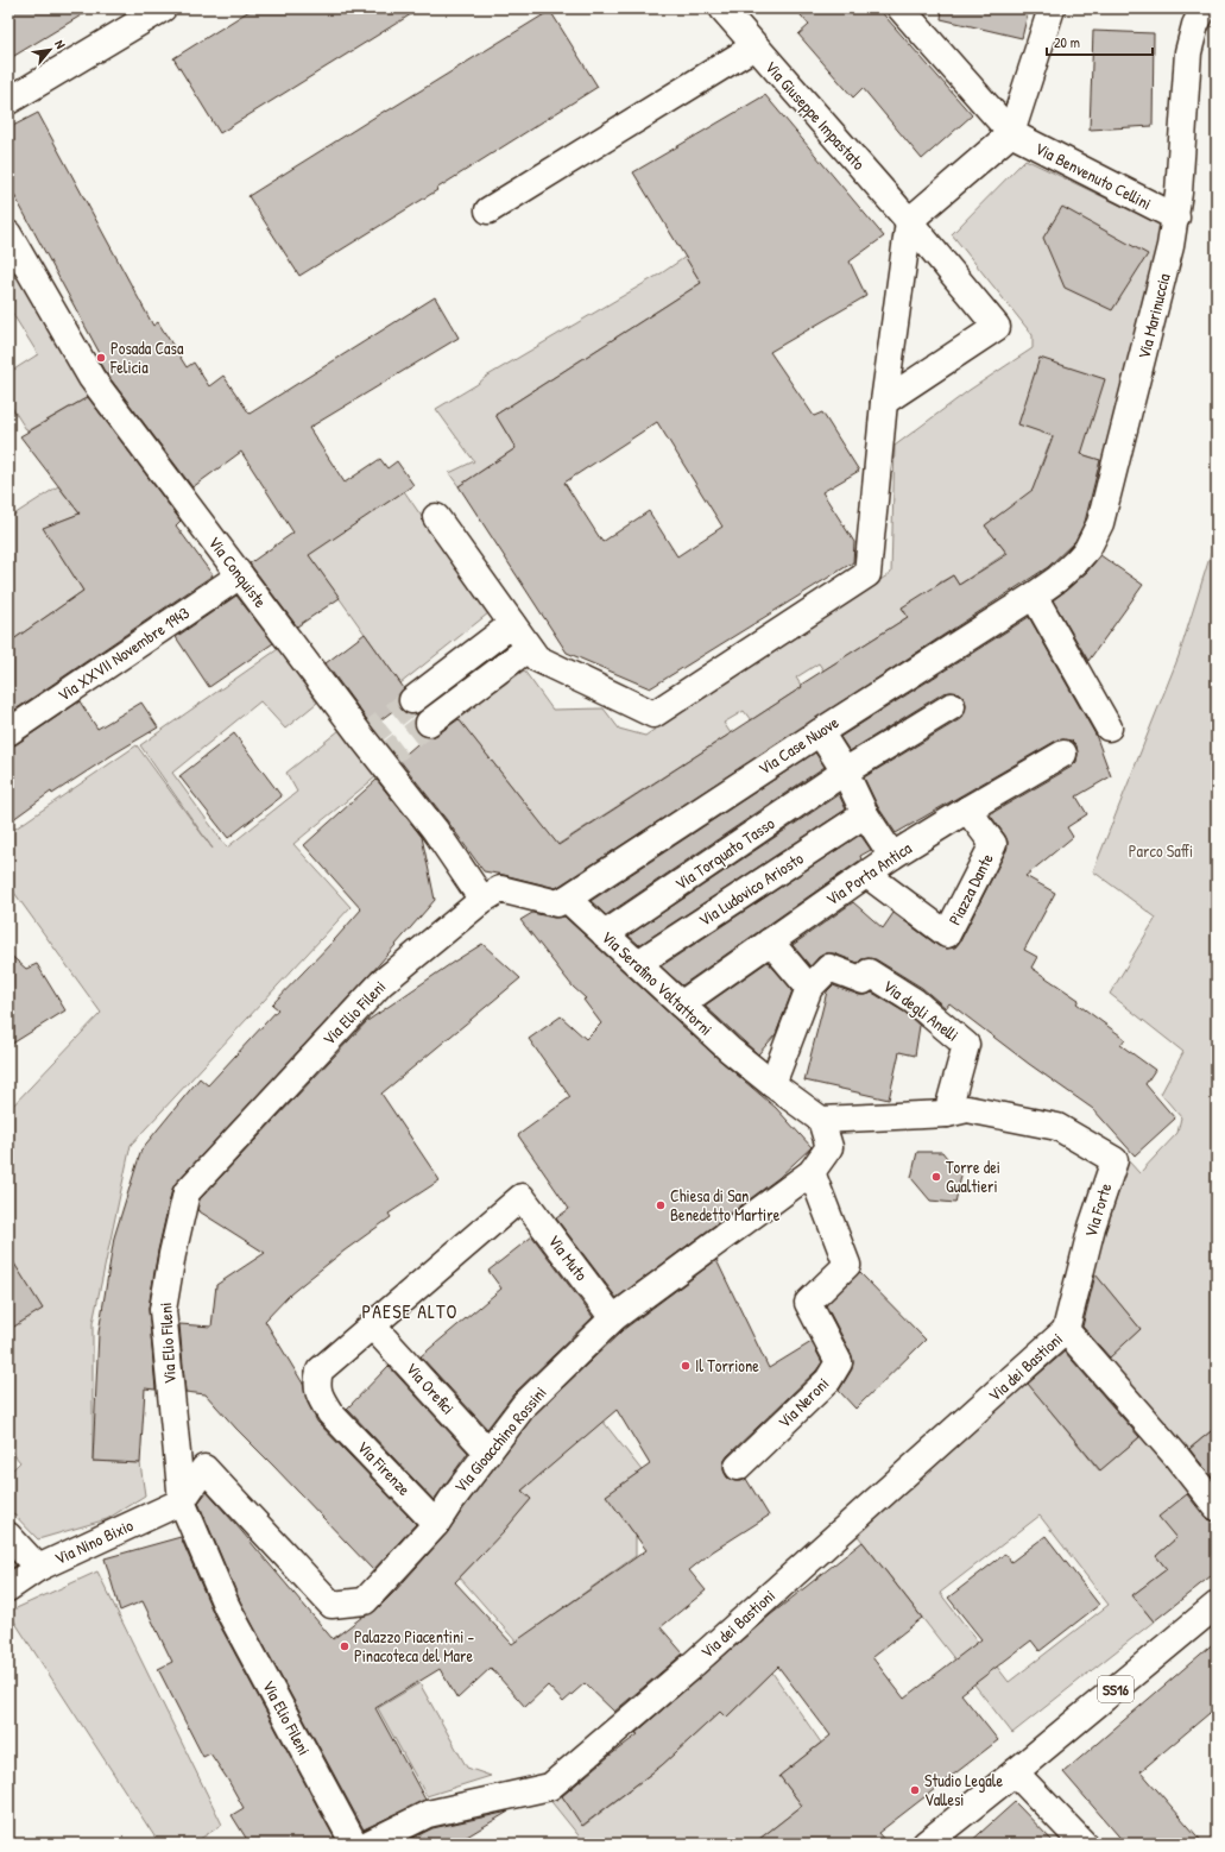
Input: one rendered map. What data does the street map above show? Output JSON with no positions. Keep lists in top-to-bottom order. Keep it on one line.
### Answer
{"streets":{"street":["Via Giuseppe Impastato","Via Benvenuto Cellini","Via Marinuccia","Via Conquiste","Via XXVII Novembre 1943","Via Case Nuove","Via Torquato Tasso","Via Porta Antica","Via Ludovico Ariosto","Piazza Dante","Via Serafino Voltattorni","Via degli Anelli","Via Elio Fileni","Via Forte","Via Muto","Via dei Bastioni","Via Orefici","Via Neroni","Via Gioacchino Rossini","Via Firenze","Via Nino Bixio","SS16"]},"crossings":[["Via Benvenuto Cellini","Via Marinuccia"],["Via Marinuccia","Via Case Nuove"],["Via Conquiste","Via XXVII Novembre 1943"],["Via Conquiste","Via Elio Fileni"],["Via Case Nuove","Via Serafino Voltattorni"],["Via Torquato Tasso","Via Serafino Voltattorni"],["Via Porta Antica","Piazza Dante"],["Via Porta Antica","Via Serafino Voltattorni"],["Via Ludovico Ariosto","Via Serafino Voltattorni"],["Via Serafino Voltattorni","Via degli Anelli"],["Via Serafino Voltattorni","Via Forte"],["Via Serafino Voltattorni","Via Gioacchino Rossini"],["Via degli Anelli","Via Forte"],["Via Elio Fileni","Via Gioacchino Rossini"],["Via Elio Fileni","Via Nino Bixio"],["Via Forte","Via dei Bastioni"],["Via Forte","Via Gioacchino Rossini"],["Via Muto","Via Gioacchino Rossini"],["Via Muto","Via Firenze"],["Via Orefici","Via Gioacchino Rossini"],["Via Orefici","Via Firenze"],["Via Neroni","Via Gioacchino Rossini"],["Via Gioacchino Rossini","Via Firenze"],["Via Gioacchino Rossini","Via Nino Bixio"]],"districts":["PAESE ALTO"],"parks":["Parco Saffi"],"places":["Posada Casa Felicia","Torre dei Gualtieri","Chiesa di San Benedetto Martire","Il Torrione","Palazzo Piacentini - Pinacoteca del Mare","Studio Legale Vallesi"],"scale_bar":"20 m","north":"top right"}
